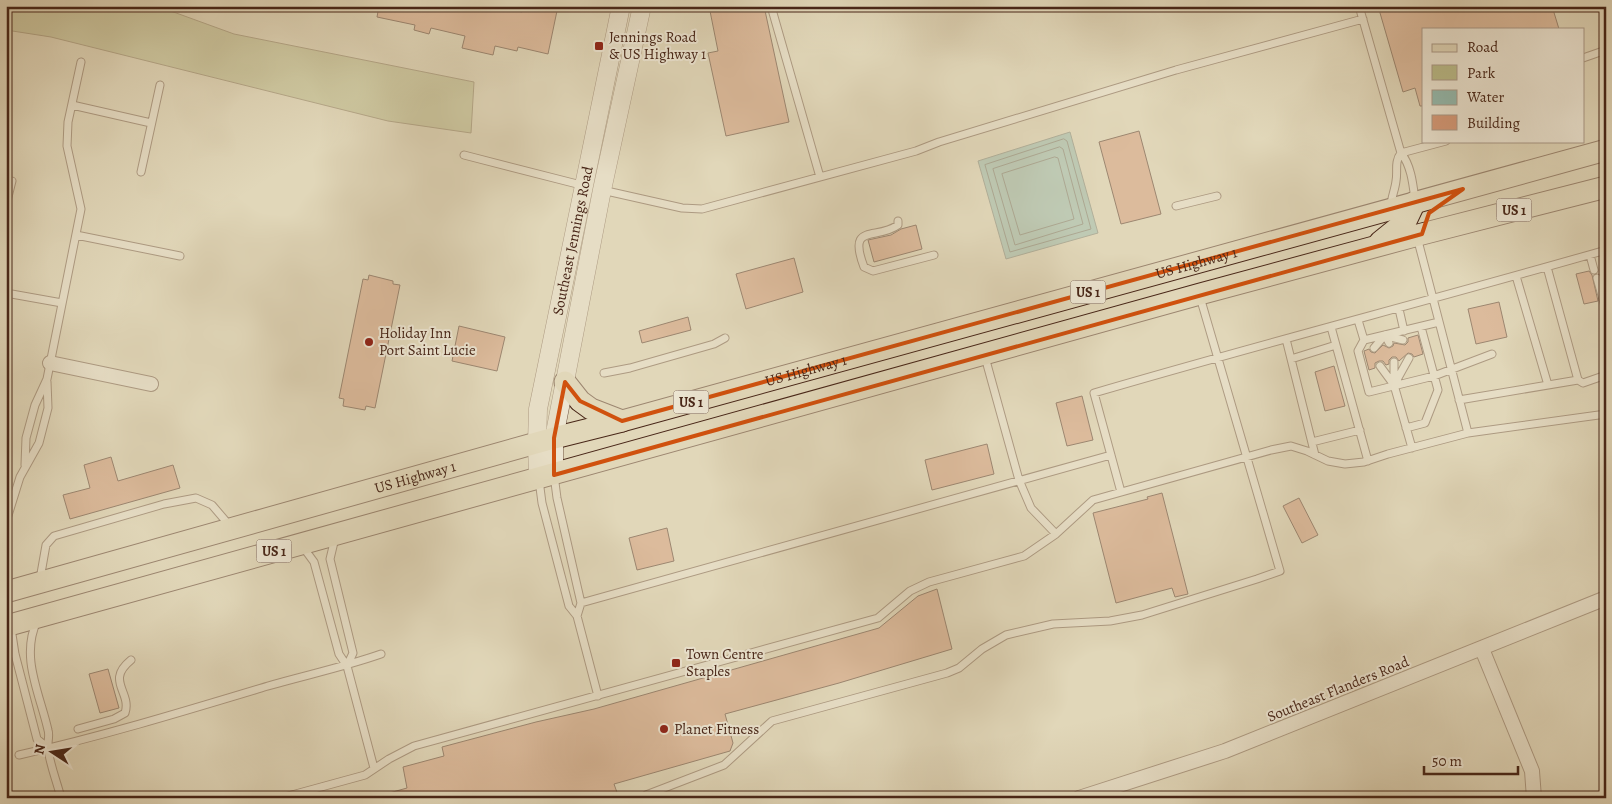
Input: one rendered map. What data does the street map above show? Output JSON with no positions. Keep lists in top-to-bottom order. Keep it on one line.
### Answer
{"streets":{"main road":["US 1","US Highway 1"],"street":["Southeast Jennings Road","Southeast Flanders Road"]},"crossings":[["US 1","Southeast Jennings Road"],["Southeast Jennings Road","US Highway 1"]],"places":{"transit":["Jennings Road & US Highway 1","Town Centre Staples"],"other":["Holiday Inn Port Saint Lucie","Planet Fitness"]},"legend":["Road","Park","Water","Building"],"scale_bar":"50 m","north":"left"}
